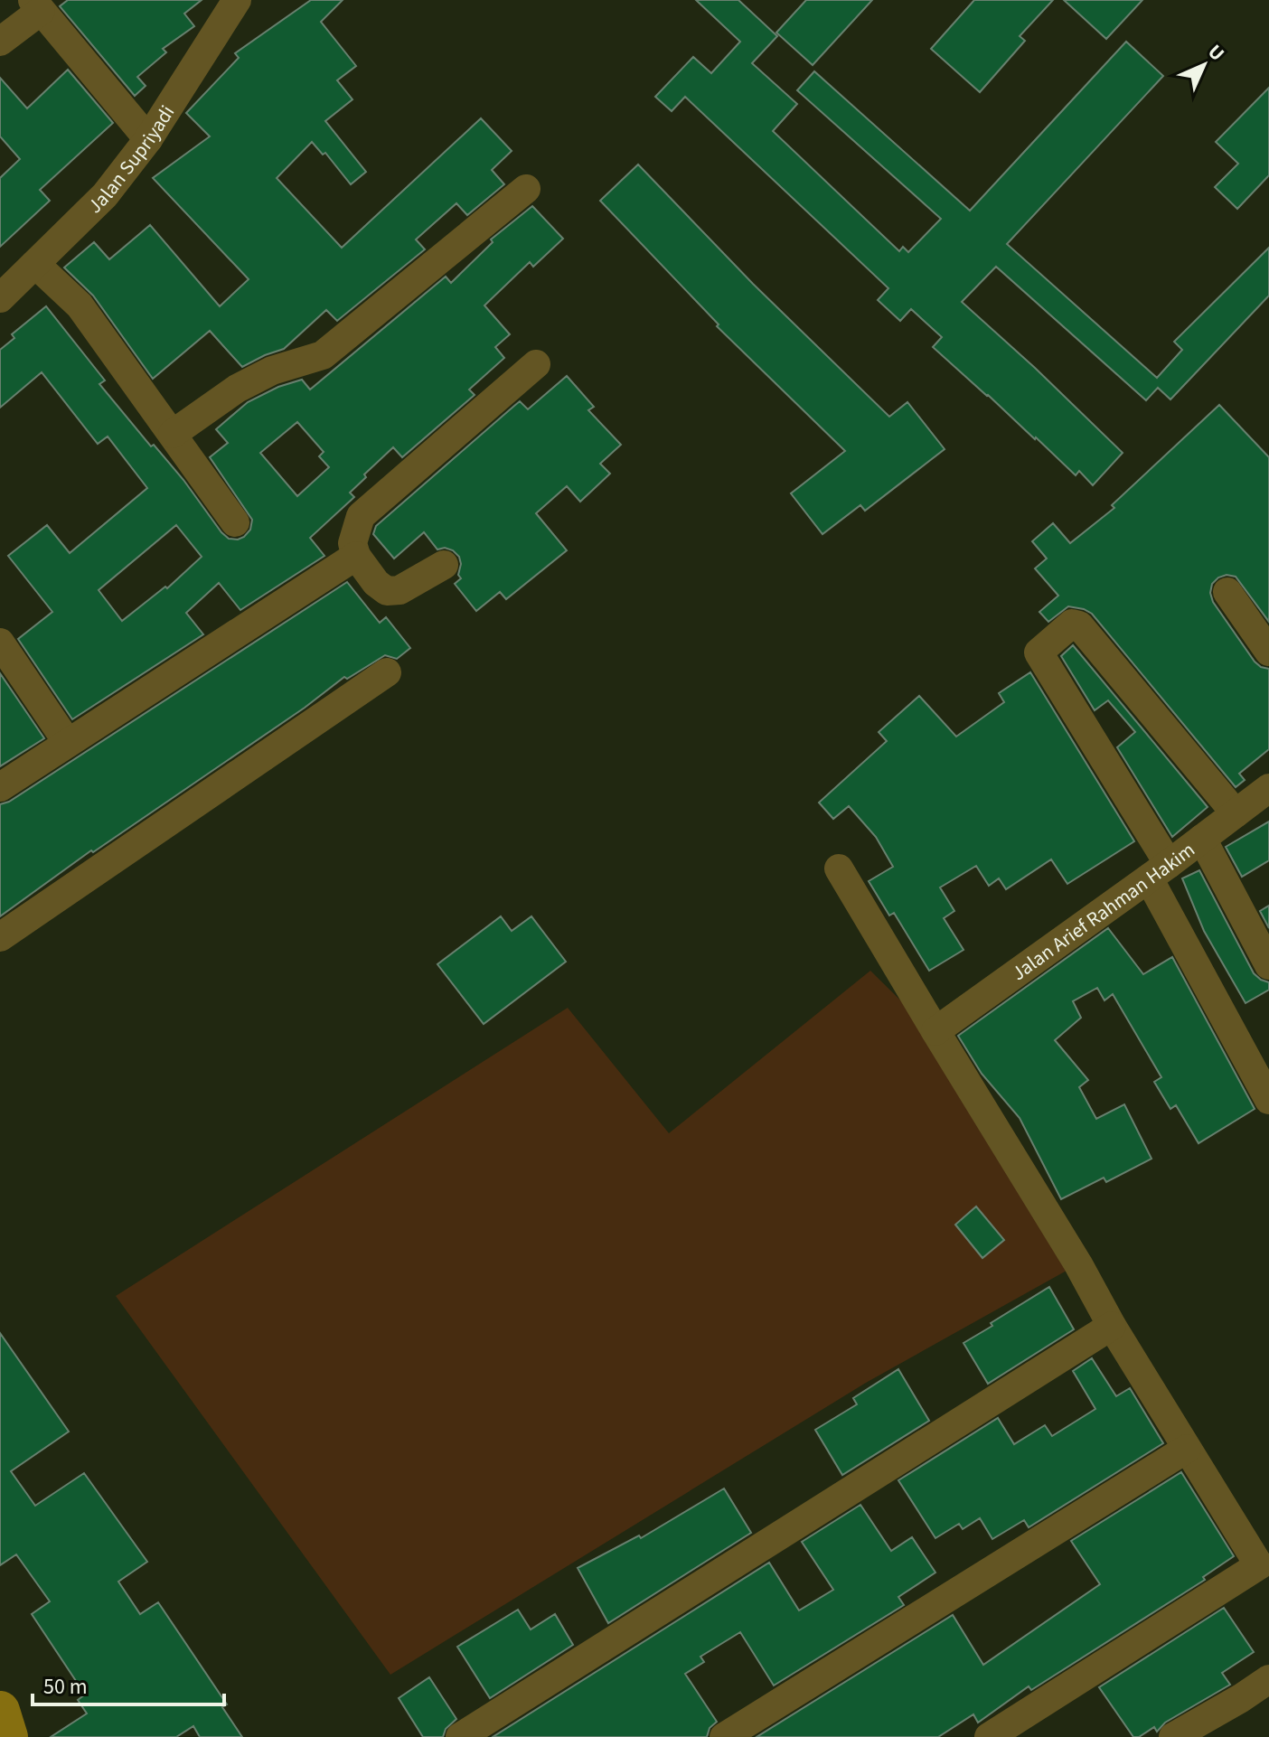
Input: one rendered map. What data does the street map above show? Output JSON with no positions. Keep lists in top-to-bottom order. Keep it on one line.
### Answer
{"streets":{"street":["Jalan Supriyadi","Jalan Arief Rahman Hakim"]},"scale_bar":"50 m","north":"top right"}
